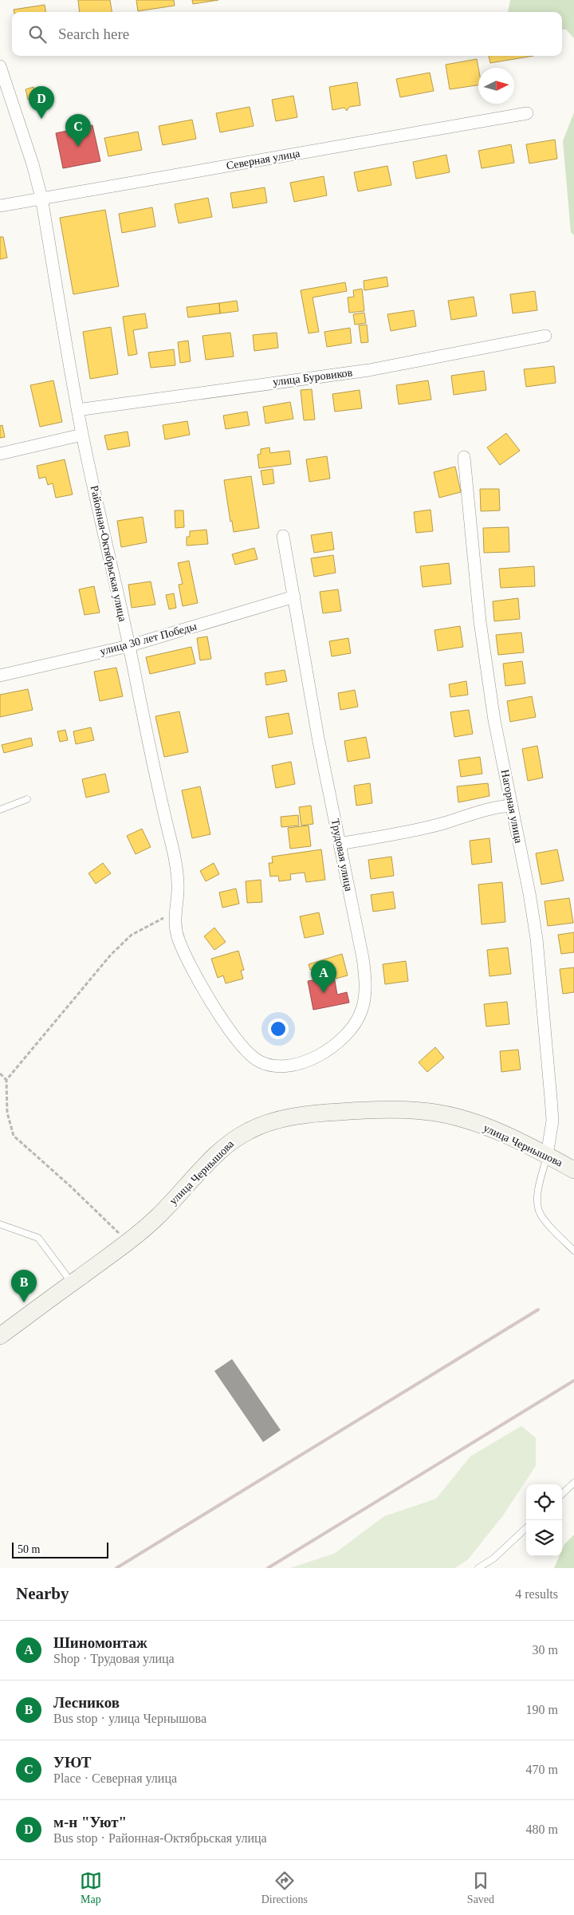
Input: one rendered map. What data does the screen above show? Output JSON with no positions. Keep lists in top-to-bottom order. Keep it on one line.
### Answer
{"streets":{"main road":["улица Чернышова"],"street":["Северная улица","улица Буровиков","Районная-Октябрьская улица","улица 30 лет Победы","Нагорная улица","Трудовая улица"]},"crossings":[["Северная улица","Районная-Октябрьская улица"],["улица Буровиков","Районная-Октябрьская улица"],["Районная-Октябрьская улица","улица 30 лет Победы"],["Районная-Октябрьская улица","Трудовая улица"],["улица 30 лет Победы","Трудовая улица"],["Нагорная улица","улица Чернышова"]],"scale_bar":"50 m","north":"right","page":{"search":"Search here","pins":["D","C","A","B"],"scale":"50 m","heading":["Nearby","4 results"],"list":[{"mark":"A","name":"Шиномонтаж","note":"Shop · Трудовая улица","value":"30 m"},{"mark":"B","name":"Лесников","note":"Bus stop · улица Чернышова","value":"190 m"},{"mark":"C","name":"УЮТ","note":"Place · Северная улица","value":"470 m"},{"mark":"D","name":"м-н \"Уют\"","note":"Bus stop · Районная-Октябрьская улица","value":"480 m"}],"nav":["Map","Directions","Saved"]}}
